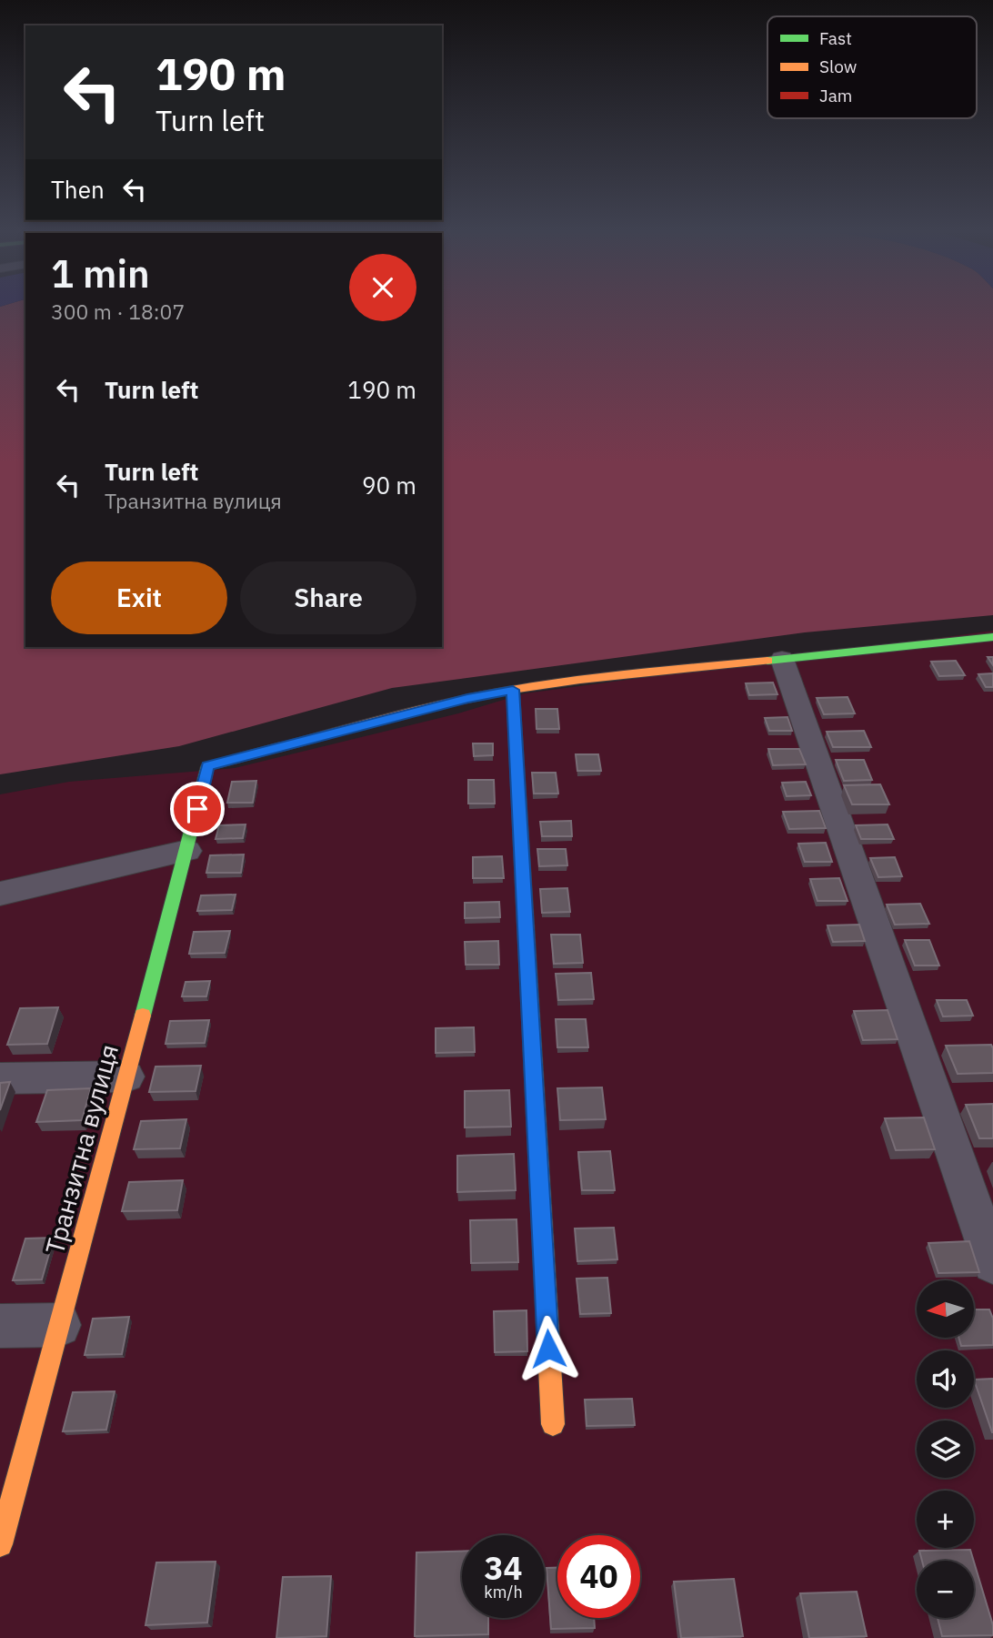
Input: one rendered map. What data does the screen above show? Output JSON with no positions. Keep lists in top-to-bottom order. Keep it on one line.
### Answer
{"streets":{"street":["Транзитна вулиця"]},"legend":["Fast","Slow","Jam"],"north":"left","page":{"turn":["190 m","Turn left"],"then":"Then","heading":["1 min","300 m · 18:07"],"list":[{"name":"Turn left","value":"190 m"},{"name":"Turn left","note":"Транзитна вулиця","value":"90 m"}],"buttons":["Exit","Share"],"map_buttons":["+","−"],"speed":"34 km/h","limit":"40"}}
